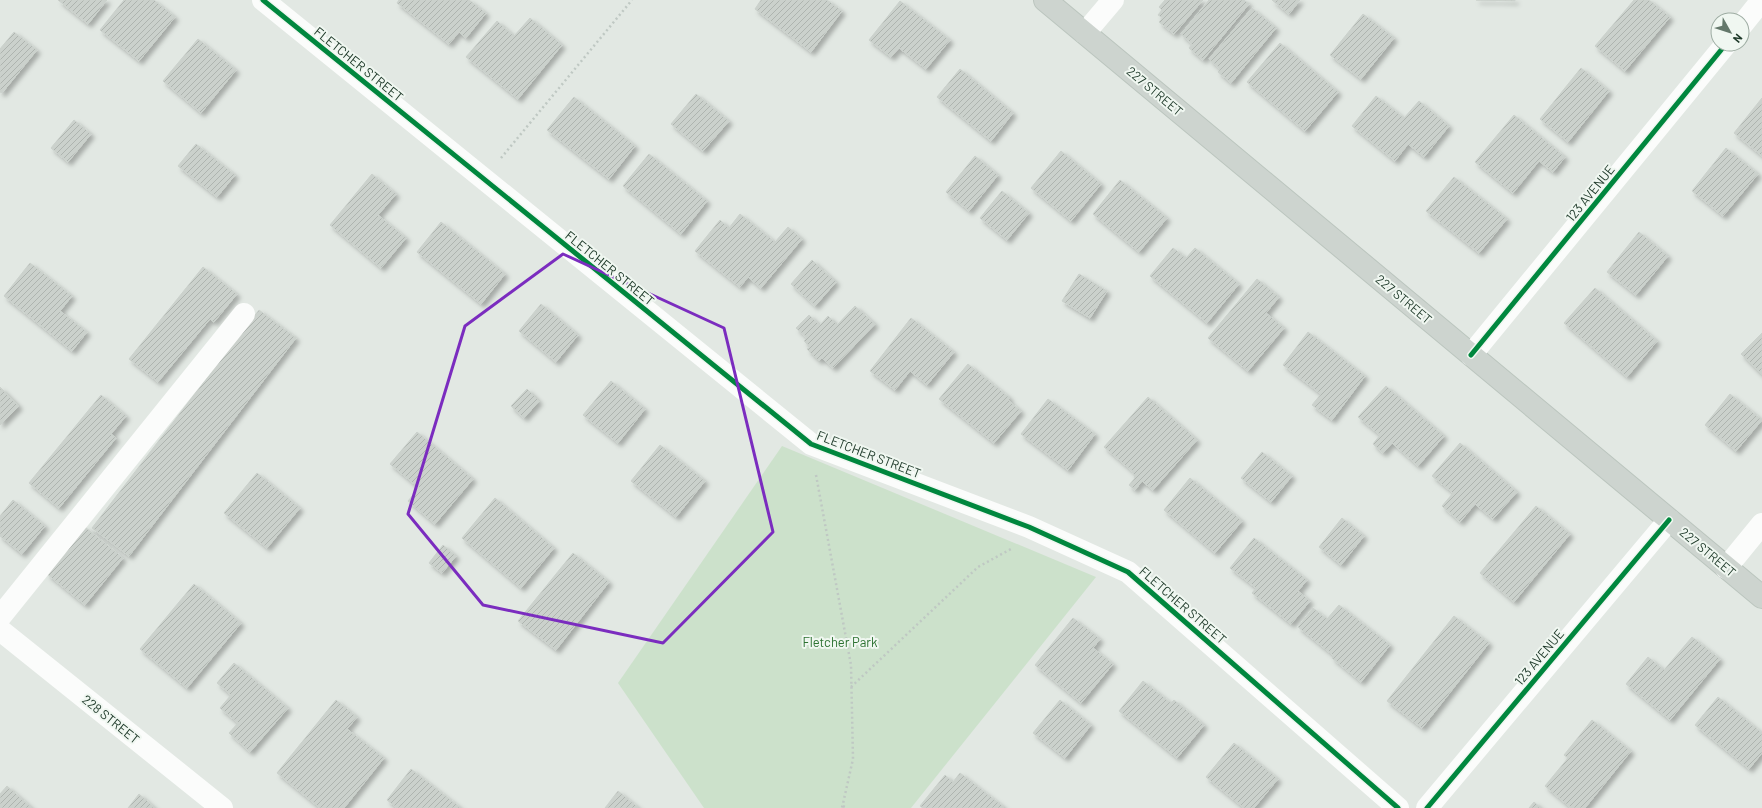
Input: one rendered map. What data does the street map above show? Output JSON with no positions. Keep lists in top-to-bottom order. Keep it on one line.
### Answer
{"streets":{"main road":["227 STREET"],"street":["FLETCHER STREET","123 AVENUE","228 STREET"]},"crossings":[["227 STREET","123 AVENUE"]],"parks":["Fletcher Park"],"north":"bottom right"}
